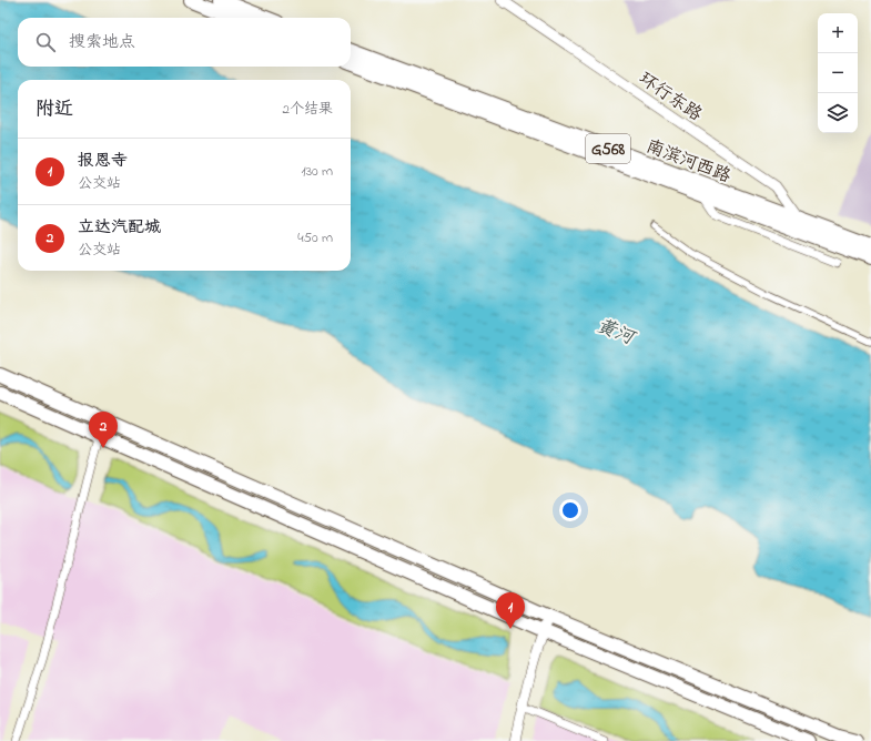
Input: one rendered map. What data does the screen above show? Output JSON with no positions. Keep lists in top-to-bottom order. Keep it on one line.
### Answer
{"streets":{"main road":["G568","南滨河西路"],"street":["环行东路"]},"crossings":[["环行东路","南滨河西路"]],"water":["黄河"],"page":{"map_buttons":["+","−"],"search":"搜索地点","heading":["附近","2个结果"],"list":[{"mark":"1","name":"报恩寺","note":"公交站","value":"130 m"},{"mark":"2","name":"立达汽配城","note":"公交站","value":"450 m"}],"pins":["2","1"]}}
